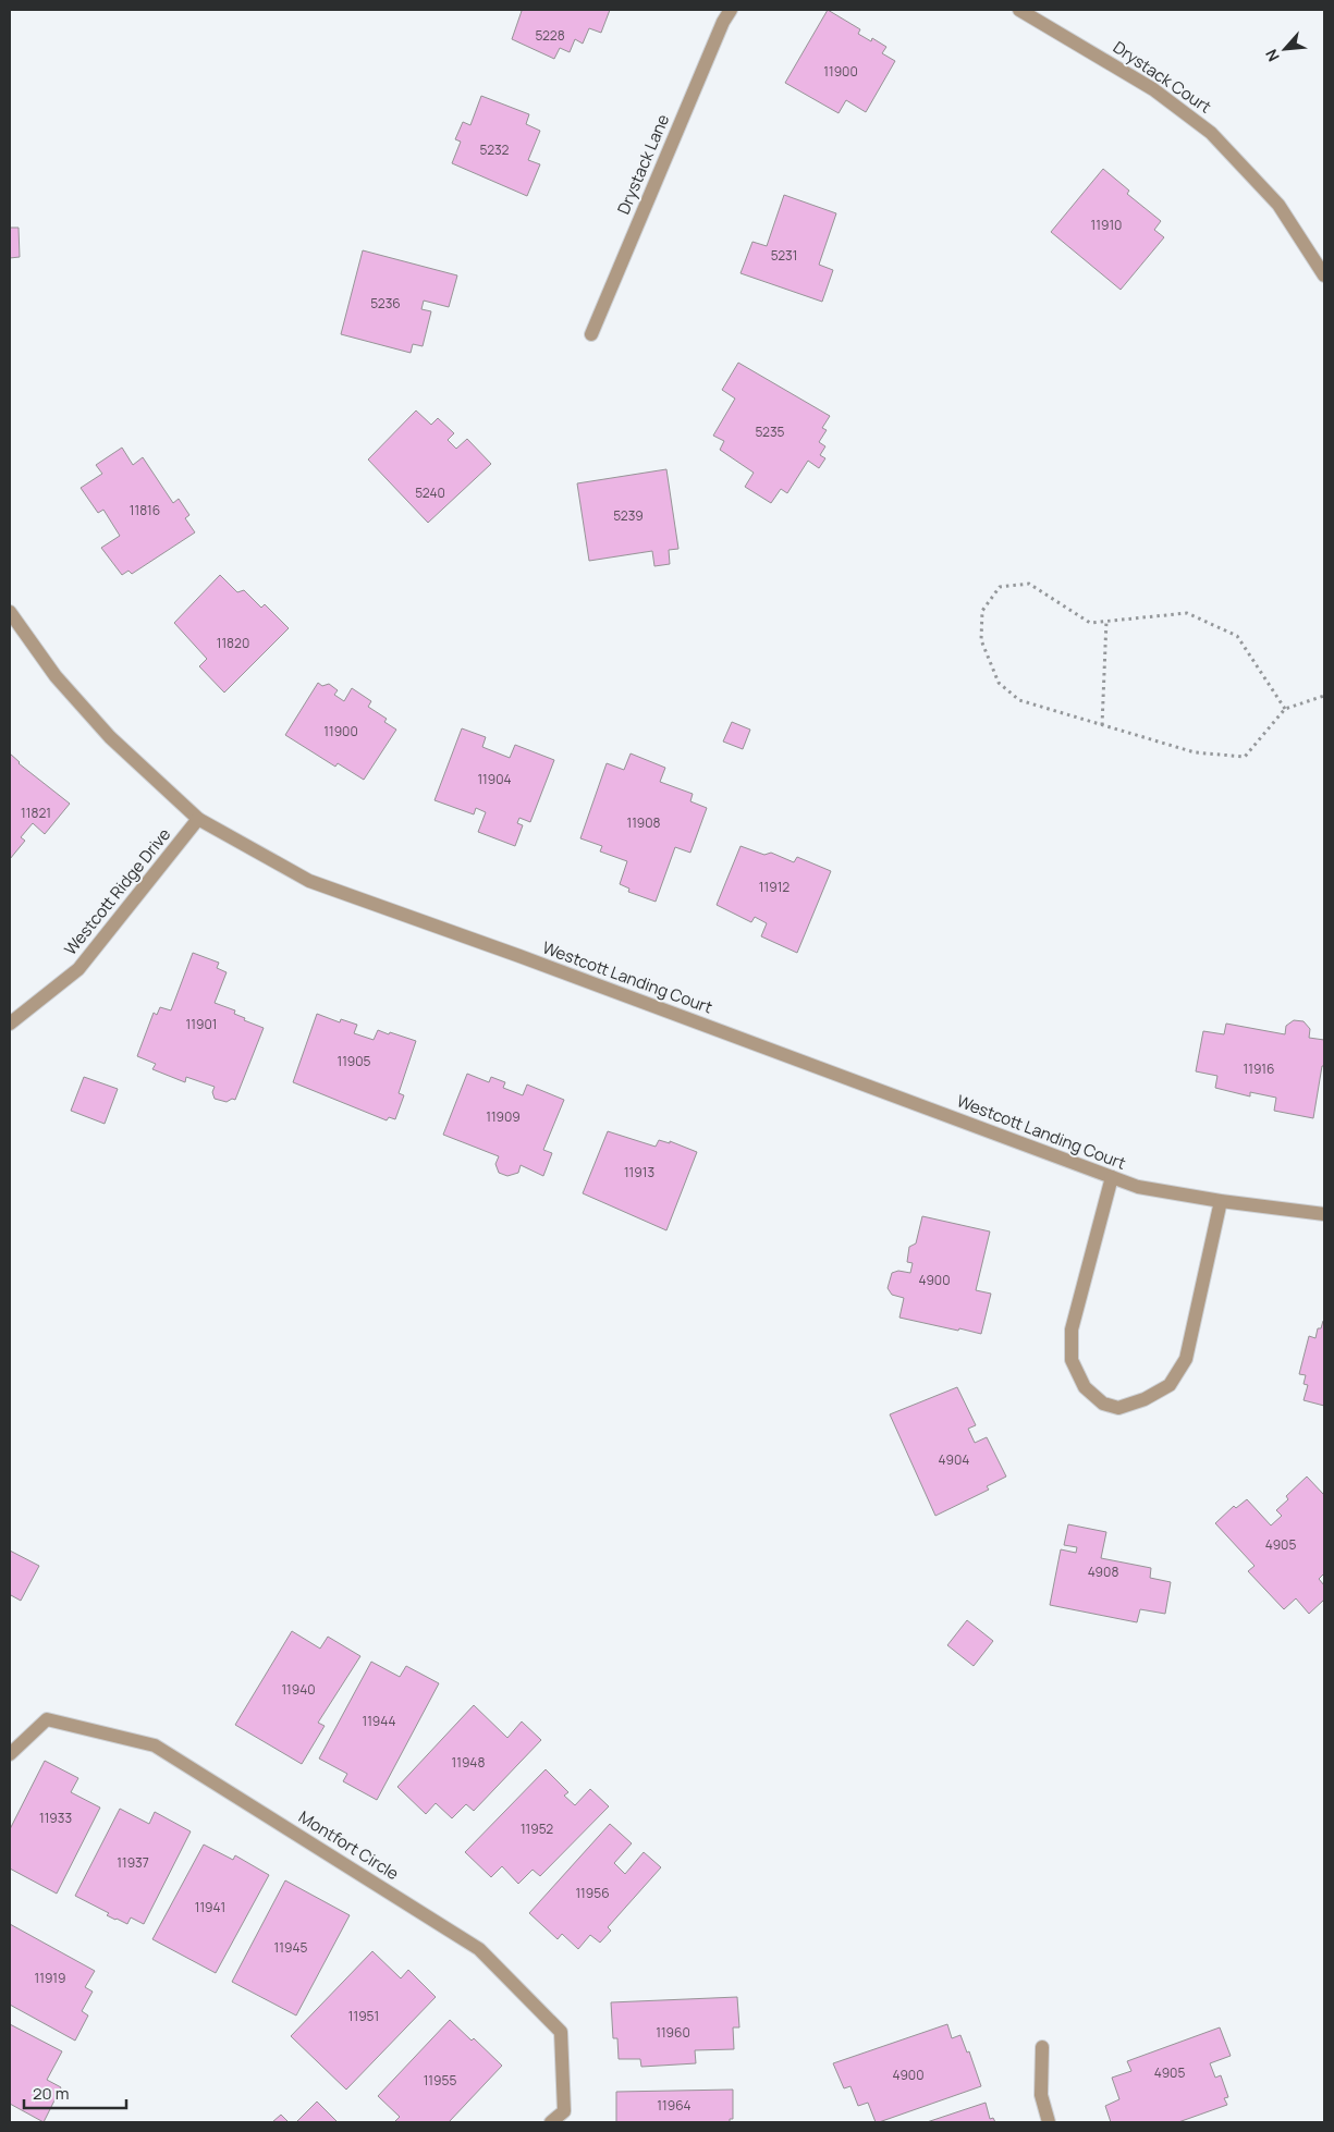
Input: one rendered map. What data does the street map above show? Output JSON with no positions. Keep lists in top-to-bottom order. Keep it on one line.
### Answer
{"streets":{"street":["Drystack Court","Drystack Lane","Westcott Ridge Drive","Westcott Landing Court","Montfort Circle"]},"crossings":[["Westcott Ridge Drive","Westcott Landing Court"]],"house_numbers":["5228","11900","5232","11910","5231","5236","5235","5240","11816","5239","11820","11900","11904","11821","11908","11912","11901","11905","11916","11909","11913","4900","4904","4905","4908","11940","11944","11948","11933","11952","11937","11956","11941","11945","11919","11951","11960","4905","4900","11955","11964"],"scale_bar":"20 m","north":"bottom left"}
